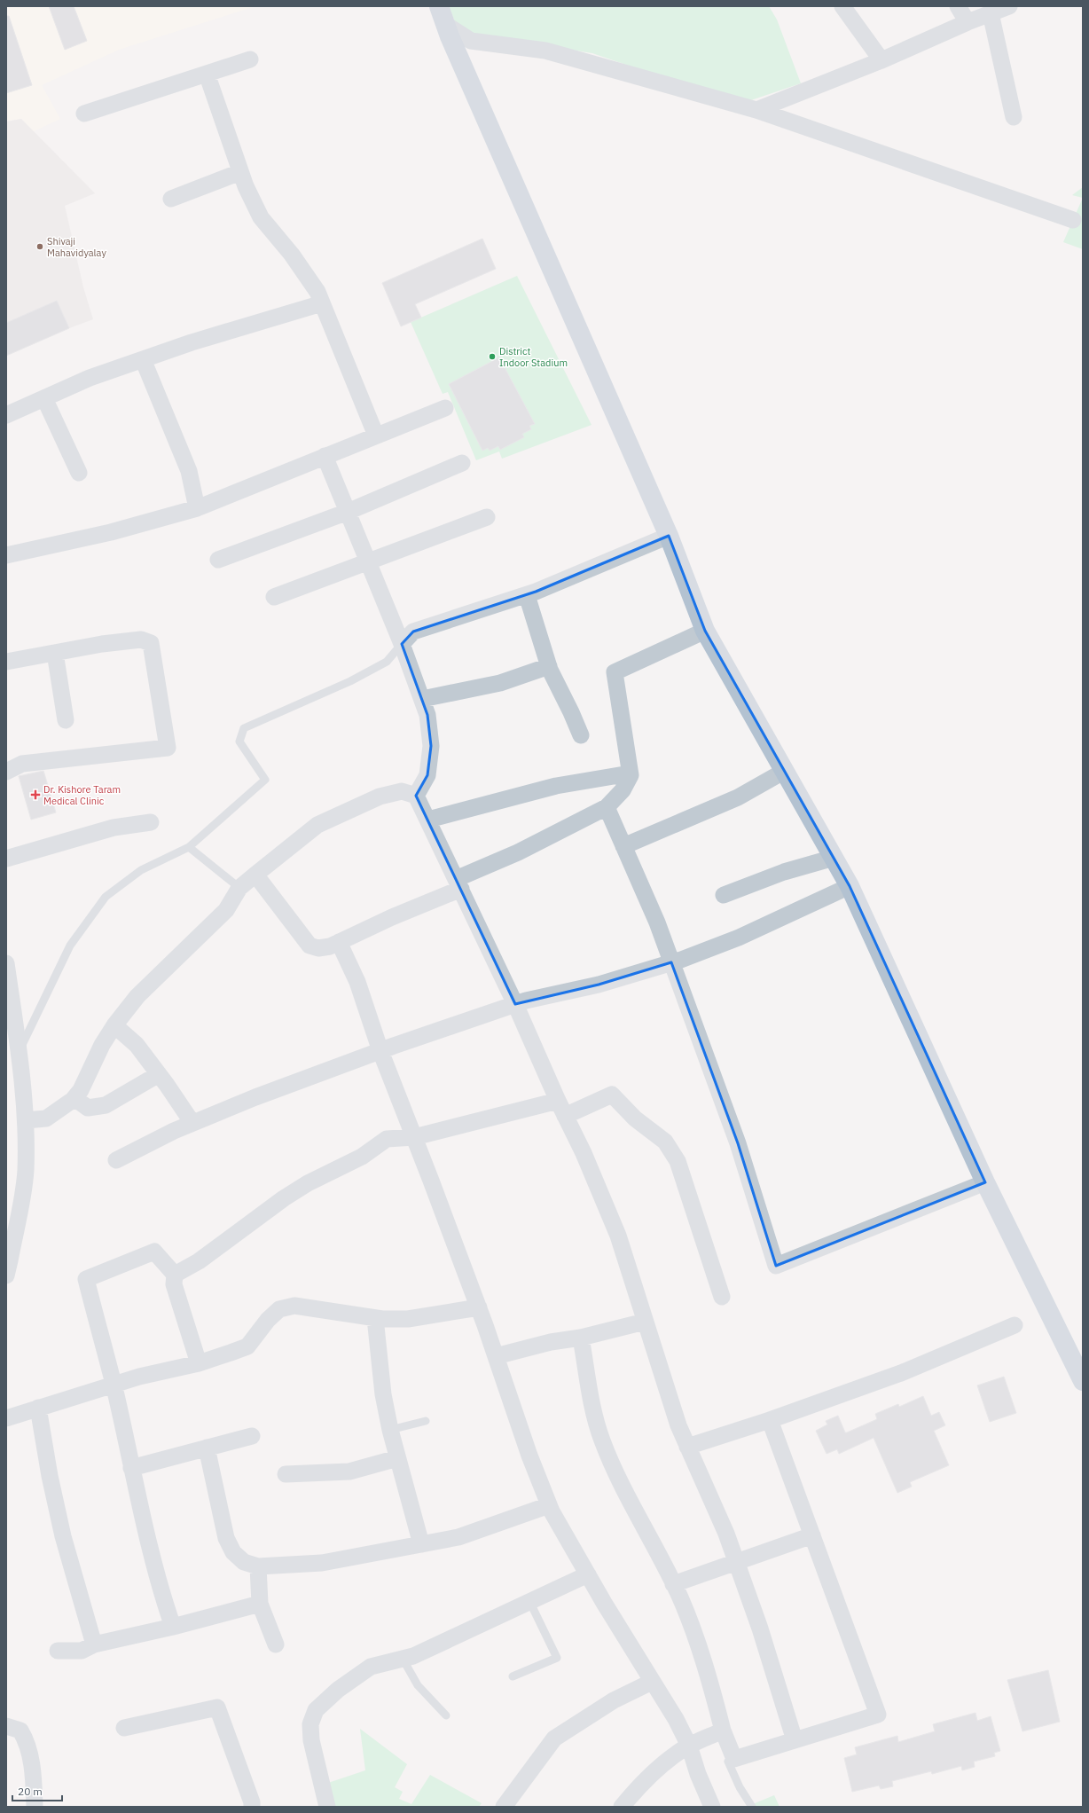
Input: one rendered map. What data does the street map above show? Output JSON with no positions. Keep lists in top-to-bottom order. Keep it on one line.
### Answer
{"places":{"other":["Shivaji Mahavidyalay","District Indoor Stadium"],"health":["Dr. Kishore Taram Medical Clinic"]},"scale_bar":"20 m"}
